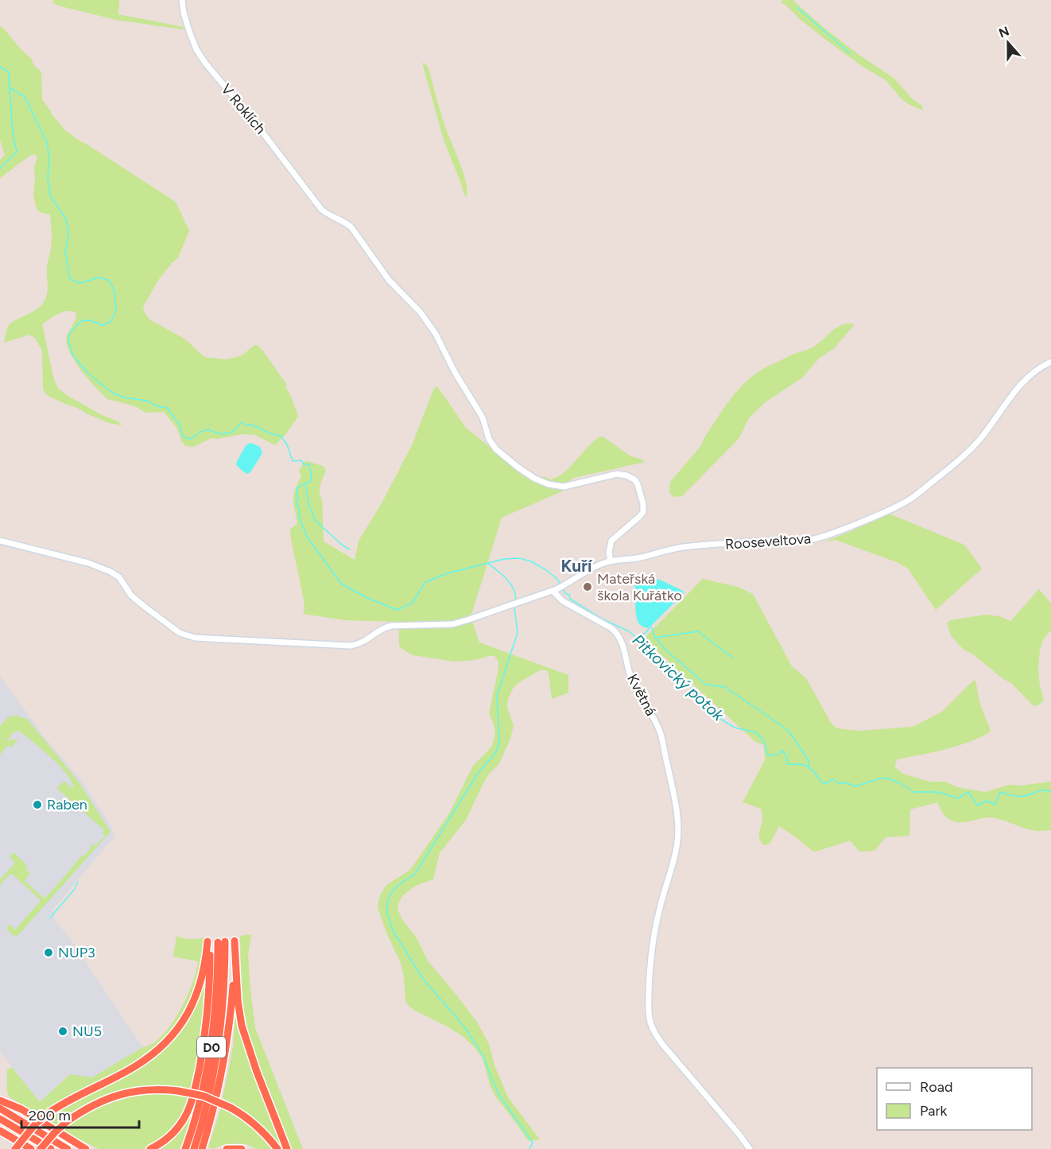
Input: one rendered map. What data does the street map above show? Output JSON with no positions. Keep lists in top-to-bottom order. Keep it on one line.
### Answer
{"streets":{"highway":["D0"],"street":["V Roklích","Rooseveltova","Květná"]},"crossings":[["V Roklích","Rooseveltova"],["Rooseveltova","Květná"]],"districts":["Kuří"],"water":["Pitkovický potok"],"places":["Mateřská škola Kuřátko","Raben","NUP3","NU5"],"legend":["Road","Park"],"scale_bar":"200 m","north":"top"}
